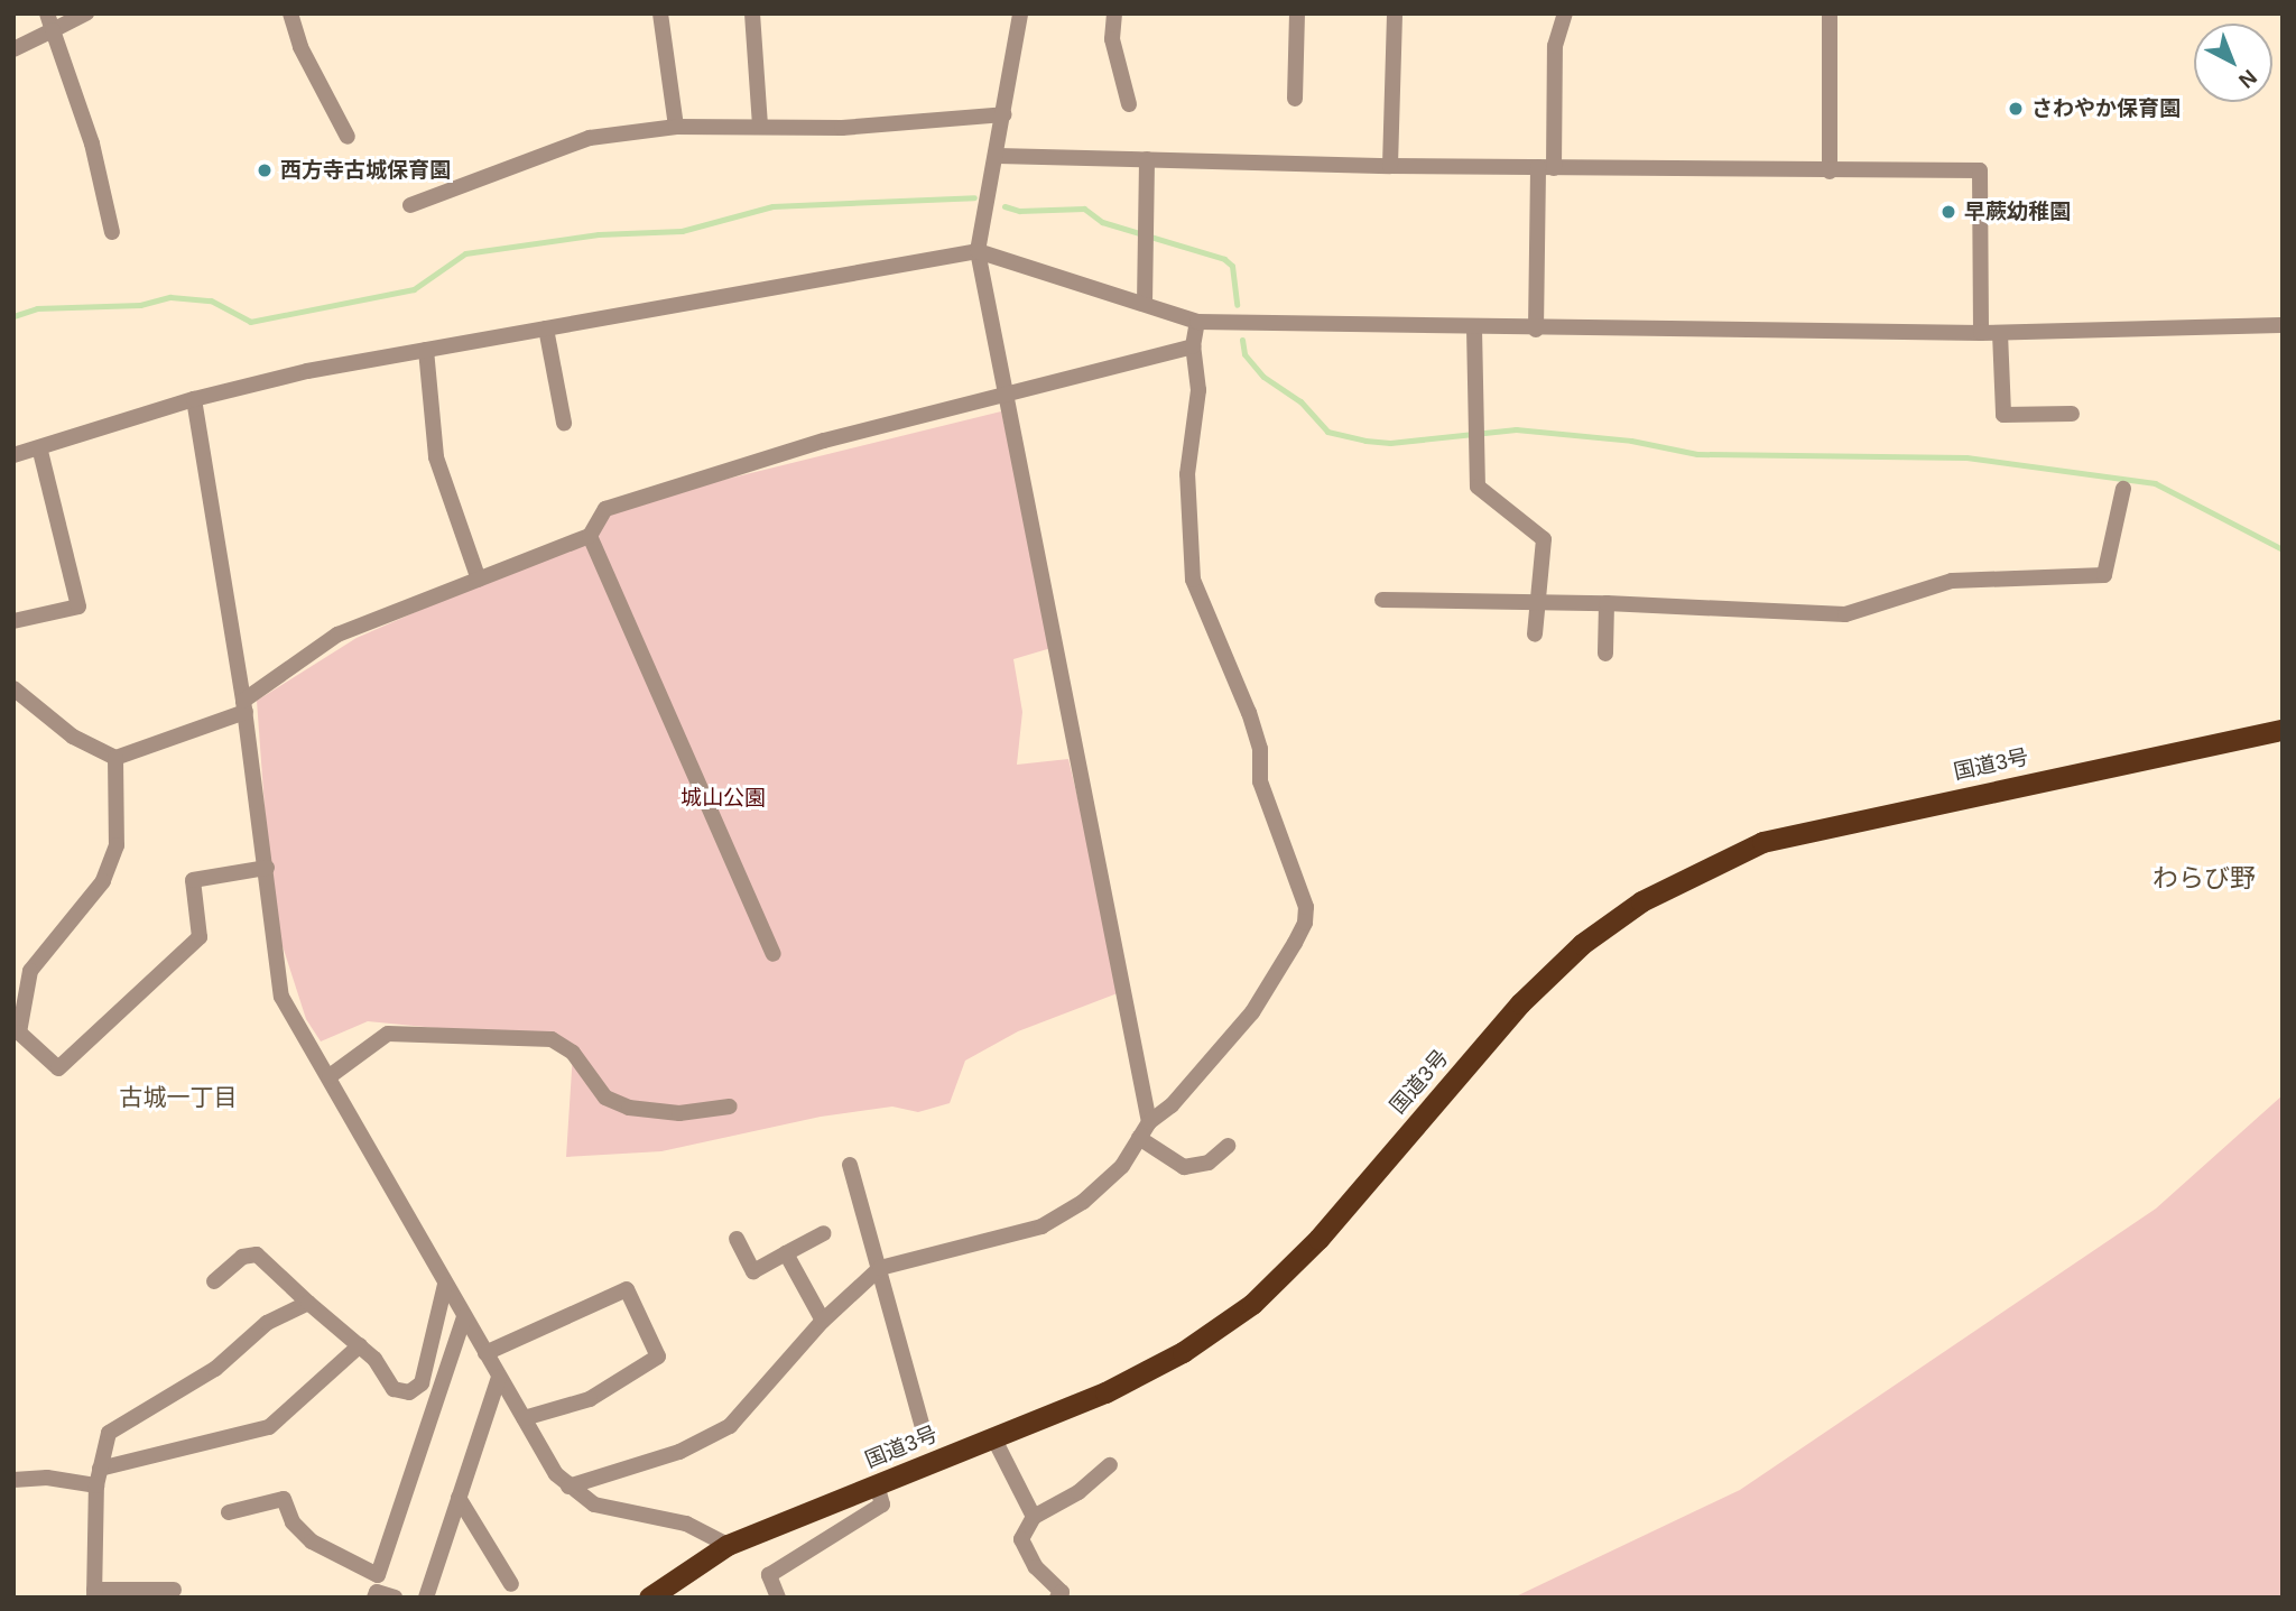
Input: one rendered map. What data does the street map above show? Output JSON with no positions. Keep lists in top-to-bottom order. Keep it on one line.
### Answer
{"streets":{"highway":["国道3号"]},"districts":["わらび野","古城一丁目"],"parks":["城山公園"],"places":["さわやか保育園","西方寺古城保育園","早蕨幼稚園"],"north":"bottom right"}
